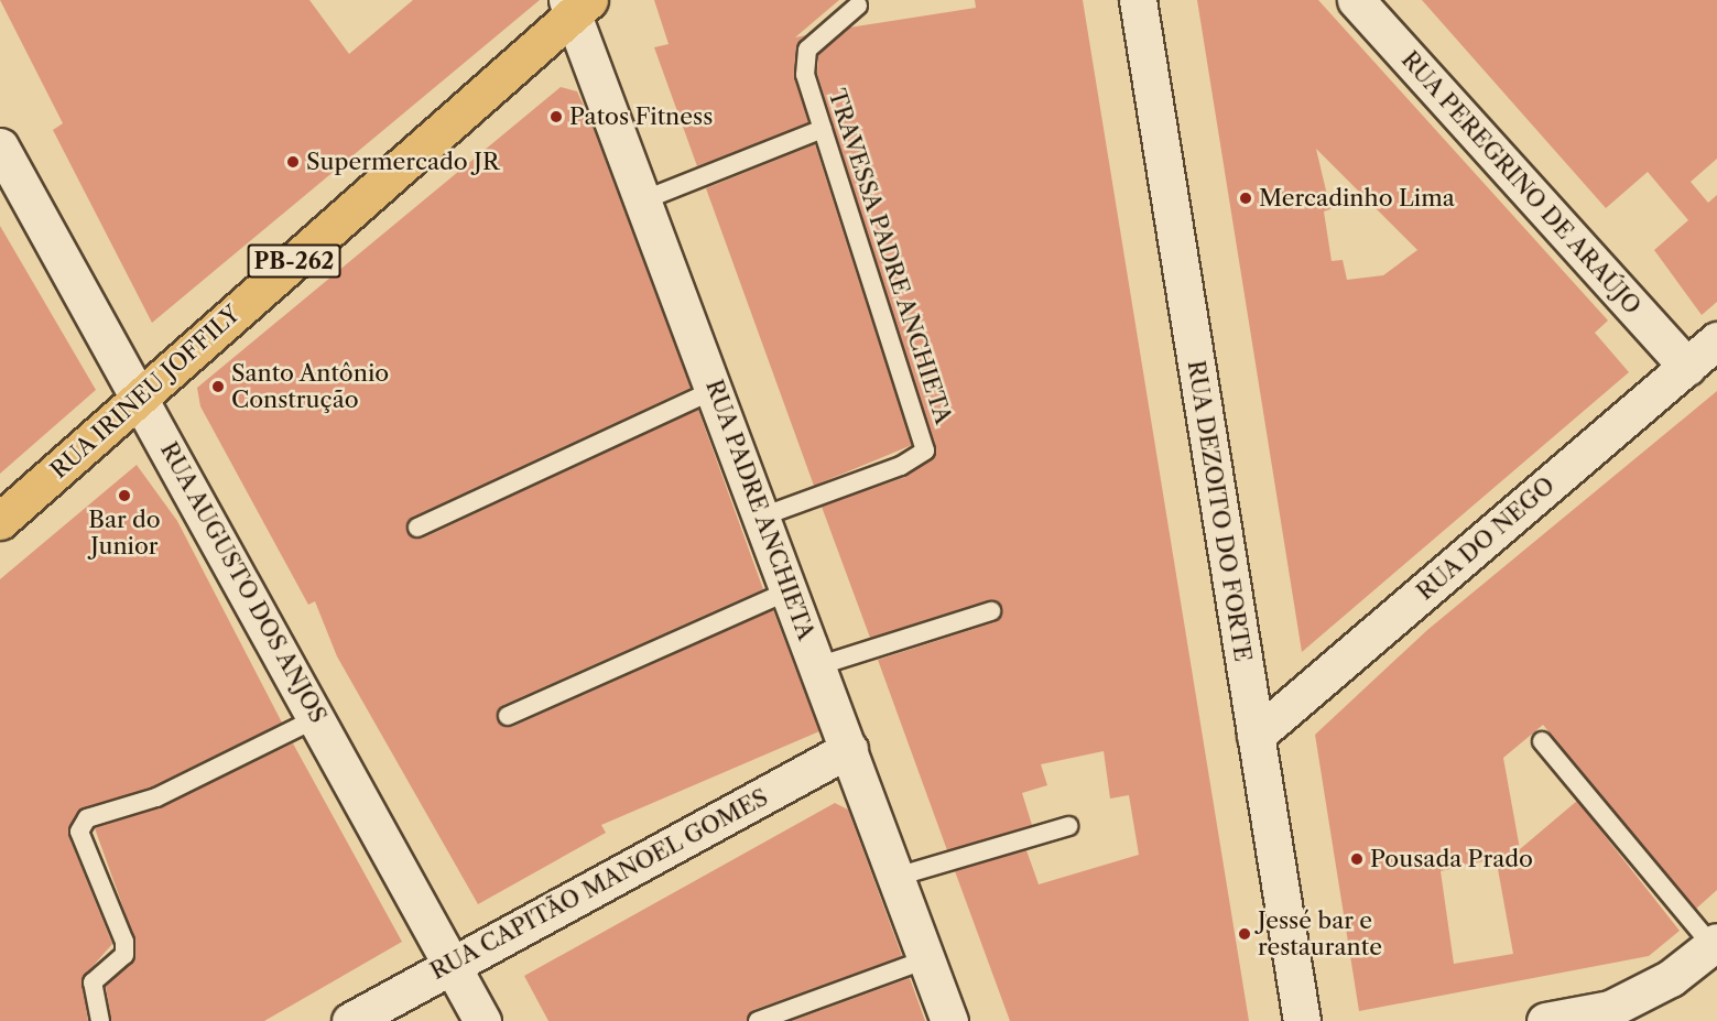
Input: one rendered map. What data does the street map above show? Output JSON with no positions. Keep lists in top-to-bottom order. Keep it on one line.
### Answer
{"streets":{"main road":["PB-262","RUA IRINEU JOFFILY"],"street":["RUA PEREGRINO DE ARAÚJO","RUA PADRE ANCHIETA","RUA DEZOITO DO FORTE","RUA DO NEGO","RUA AUGUSTO DOS ANJOS","RUA CAPITÃO MANOEL GOMES"],"lane":["TRAVESSA PADRE ANCHIETA"]},"crossings":[["RUA PEREGRINO DE ARAÚJO","RUA DO NEGO"],["TRAVESSA PADRE ANCHIETA","RUA PADRE ANCHIETA"],["RUA IRINEU JOFFILY","RUA PADRE ANCHIETA"],["RUA IRINEU JOFFILY","RUA AUGUSTO DOS ANJOS"],["RUA PADRE ANCHIETA","RUA CAPITÃO MANOEL GOMES"],["RUA DEZOITO DO FORTE","RUA DO NEGO"],["RUA AUGUSTO DOS ANJOS","RUA CAPITÃO MANOEL GOMES"]],"places":["Patos Fitness","Supermercado JR","Mercadinho Lima","Santo Antônio Construção","Bar do Junior","Pousada Prado","Jessé bar e restaurante"]}
